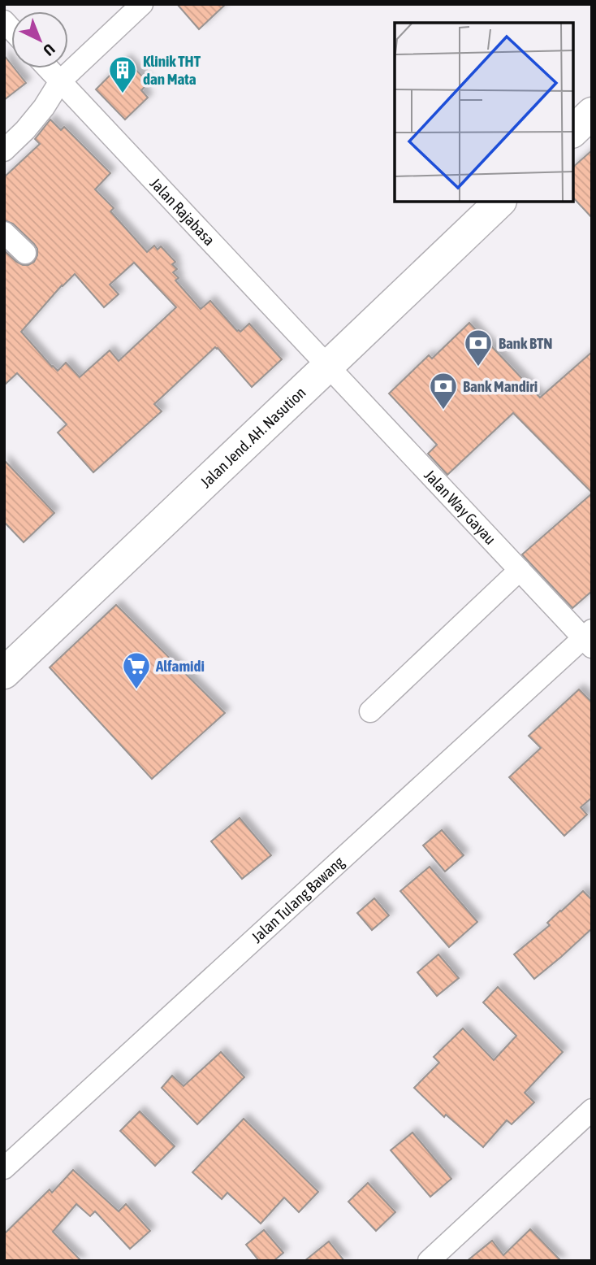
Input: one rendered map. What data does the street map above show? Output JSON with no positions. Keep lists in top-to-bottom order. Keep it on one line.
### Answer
{"streets":{"highway":["Jalan Jend. AH. Nasution"],"street":["Jalan Rajabasa","Jalan Way Gayau","Jalan Tulang Bawang"]},"crossings":[["Jalan Rajabasa","Jalan Jend. AH. Nasution"],["Jalan Rajabasa","Jalan Way Gayau"],["Jalan Jend. AH. Nasution","Jalan Way Gayau"],["Jalan Way Gayau","Jalan Tulang Bawang"]],"places":{"building":["Klinik THT dan Mata"],"bank":["Bank BTN","Bank Mandiri"],"supermarket":["Alfamidi"]},"north":"bottom right"}
